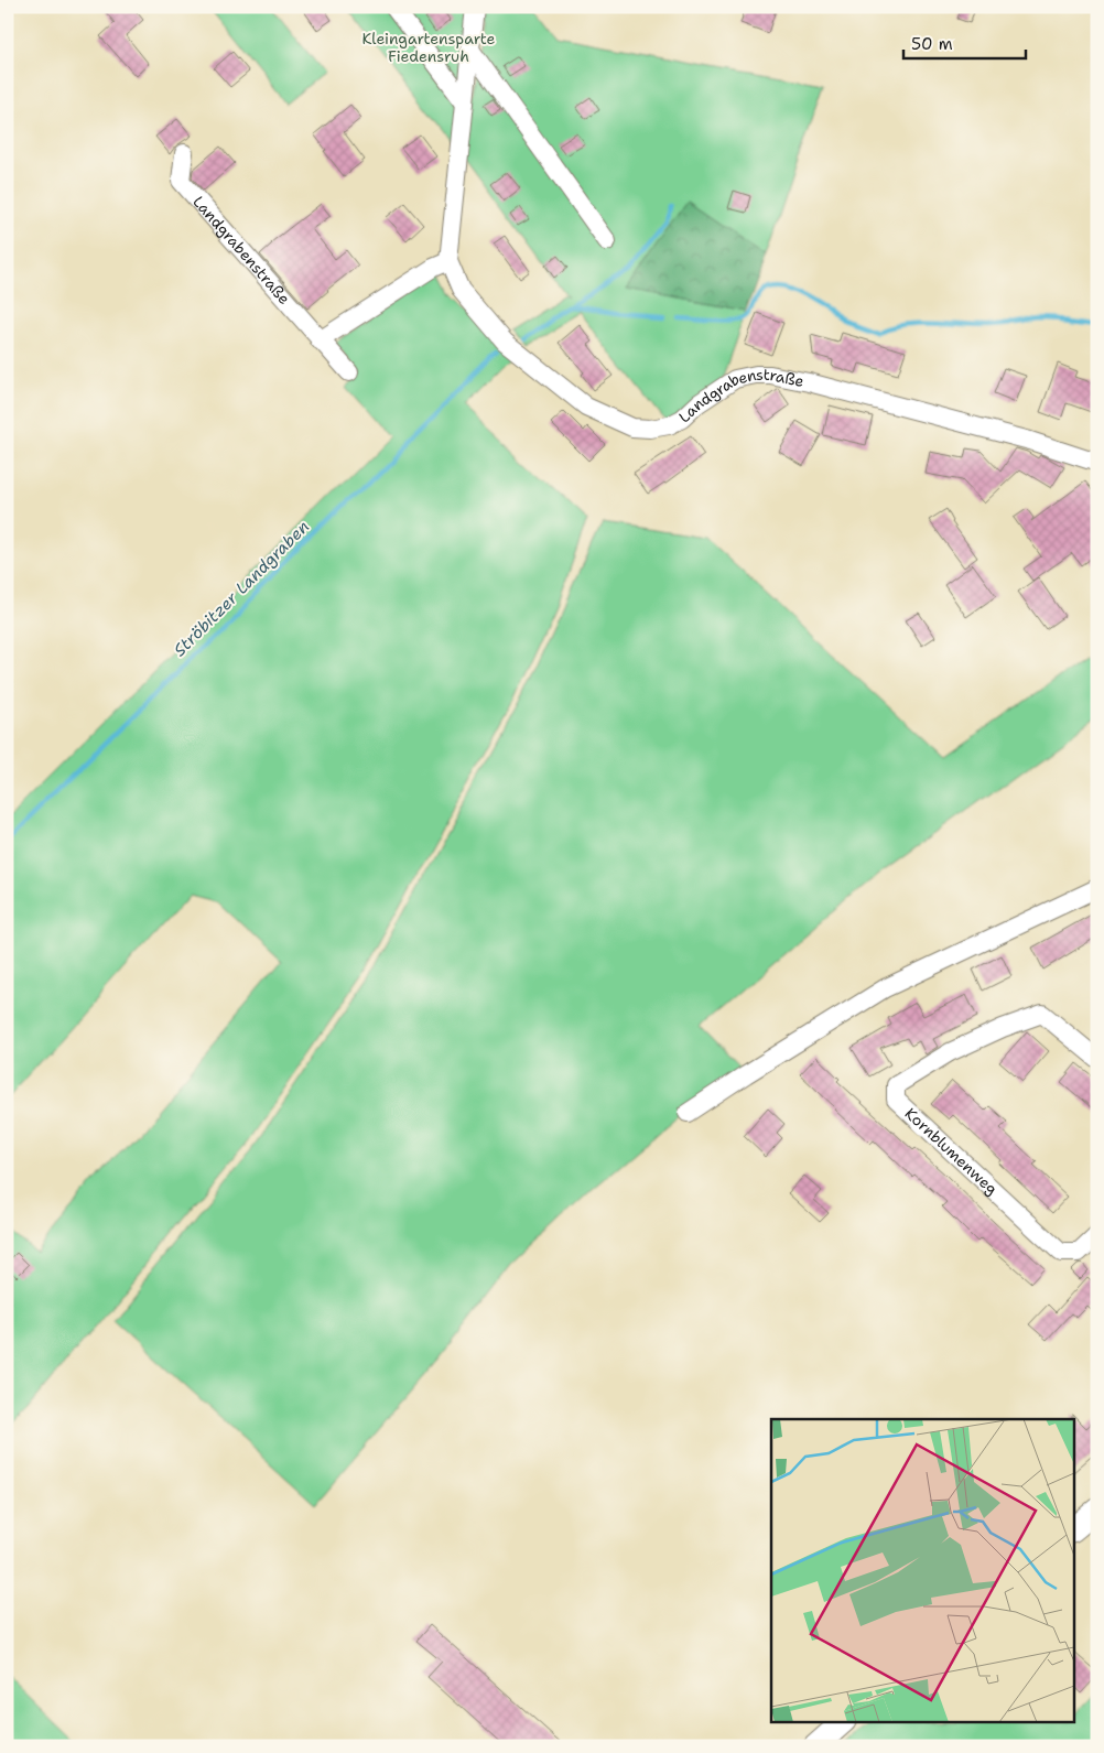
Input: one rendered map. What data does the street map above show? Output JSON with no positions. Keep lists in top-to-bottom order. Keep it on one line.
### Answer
{"streets":{"street":["Landgrabenstraße","Kornblumenweg"]},"water":["Ströbitzer Landgraben"],"parks":["Kleingartensparte Fiedensruh"],"scale_bar":"50 m"}
